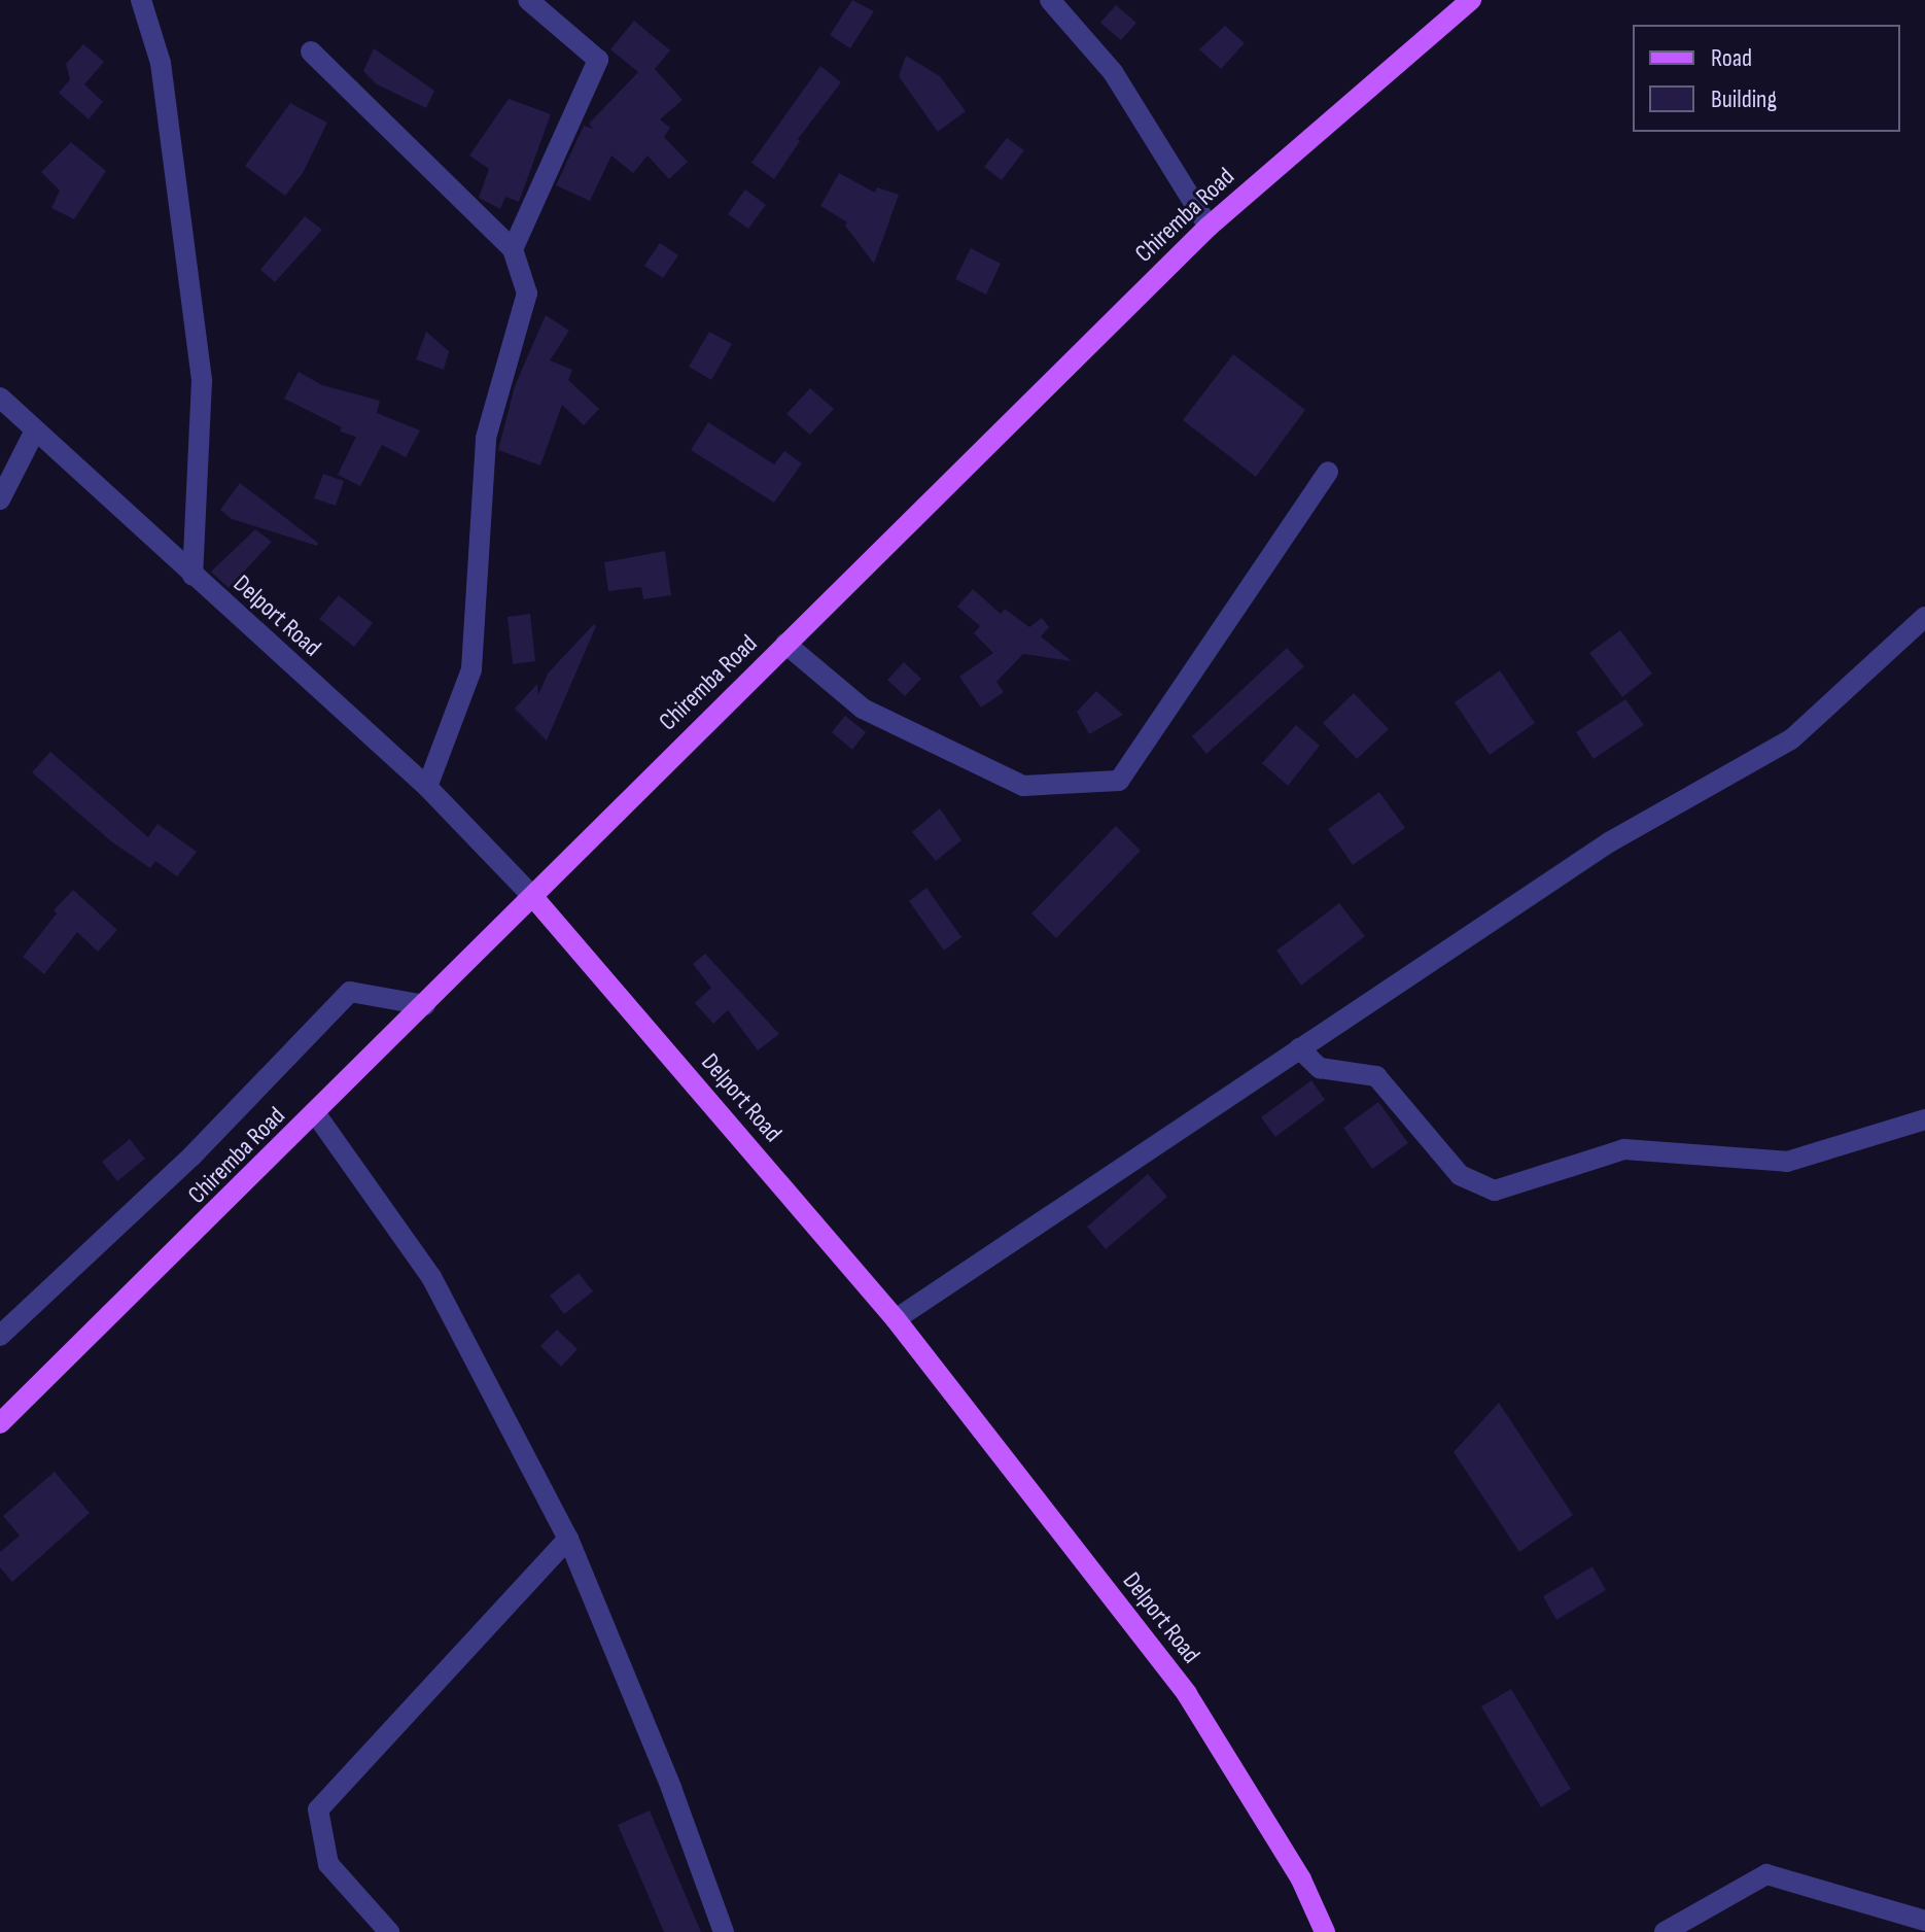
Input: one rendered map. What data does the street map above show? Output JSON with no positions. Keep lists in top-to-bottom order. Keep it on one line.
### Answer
{"streets":{"main road":["Chiremba Road","Delport Road"]},"crossings":[["Chiremba Road","Delport Road"]],"legend":["Road","Building"]}
